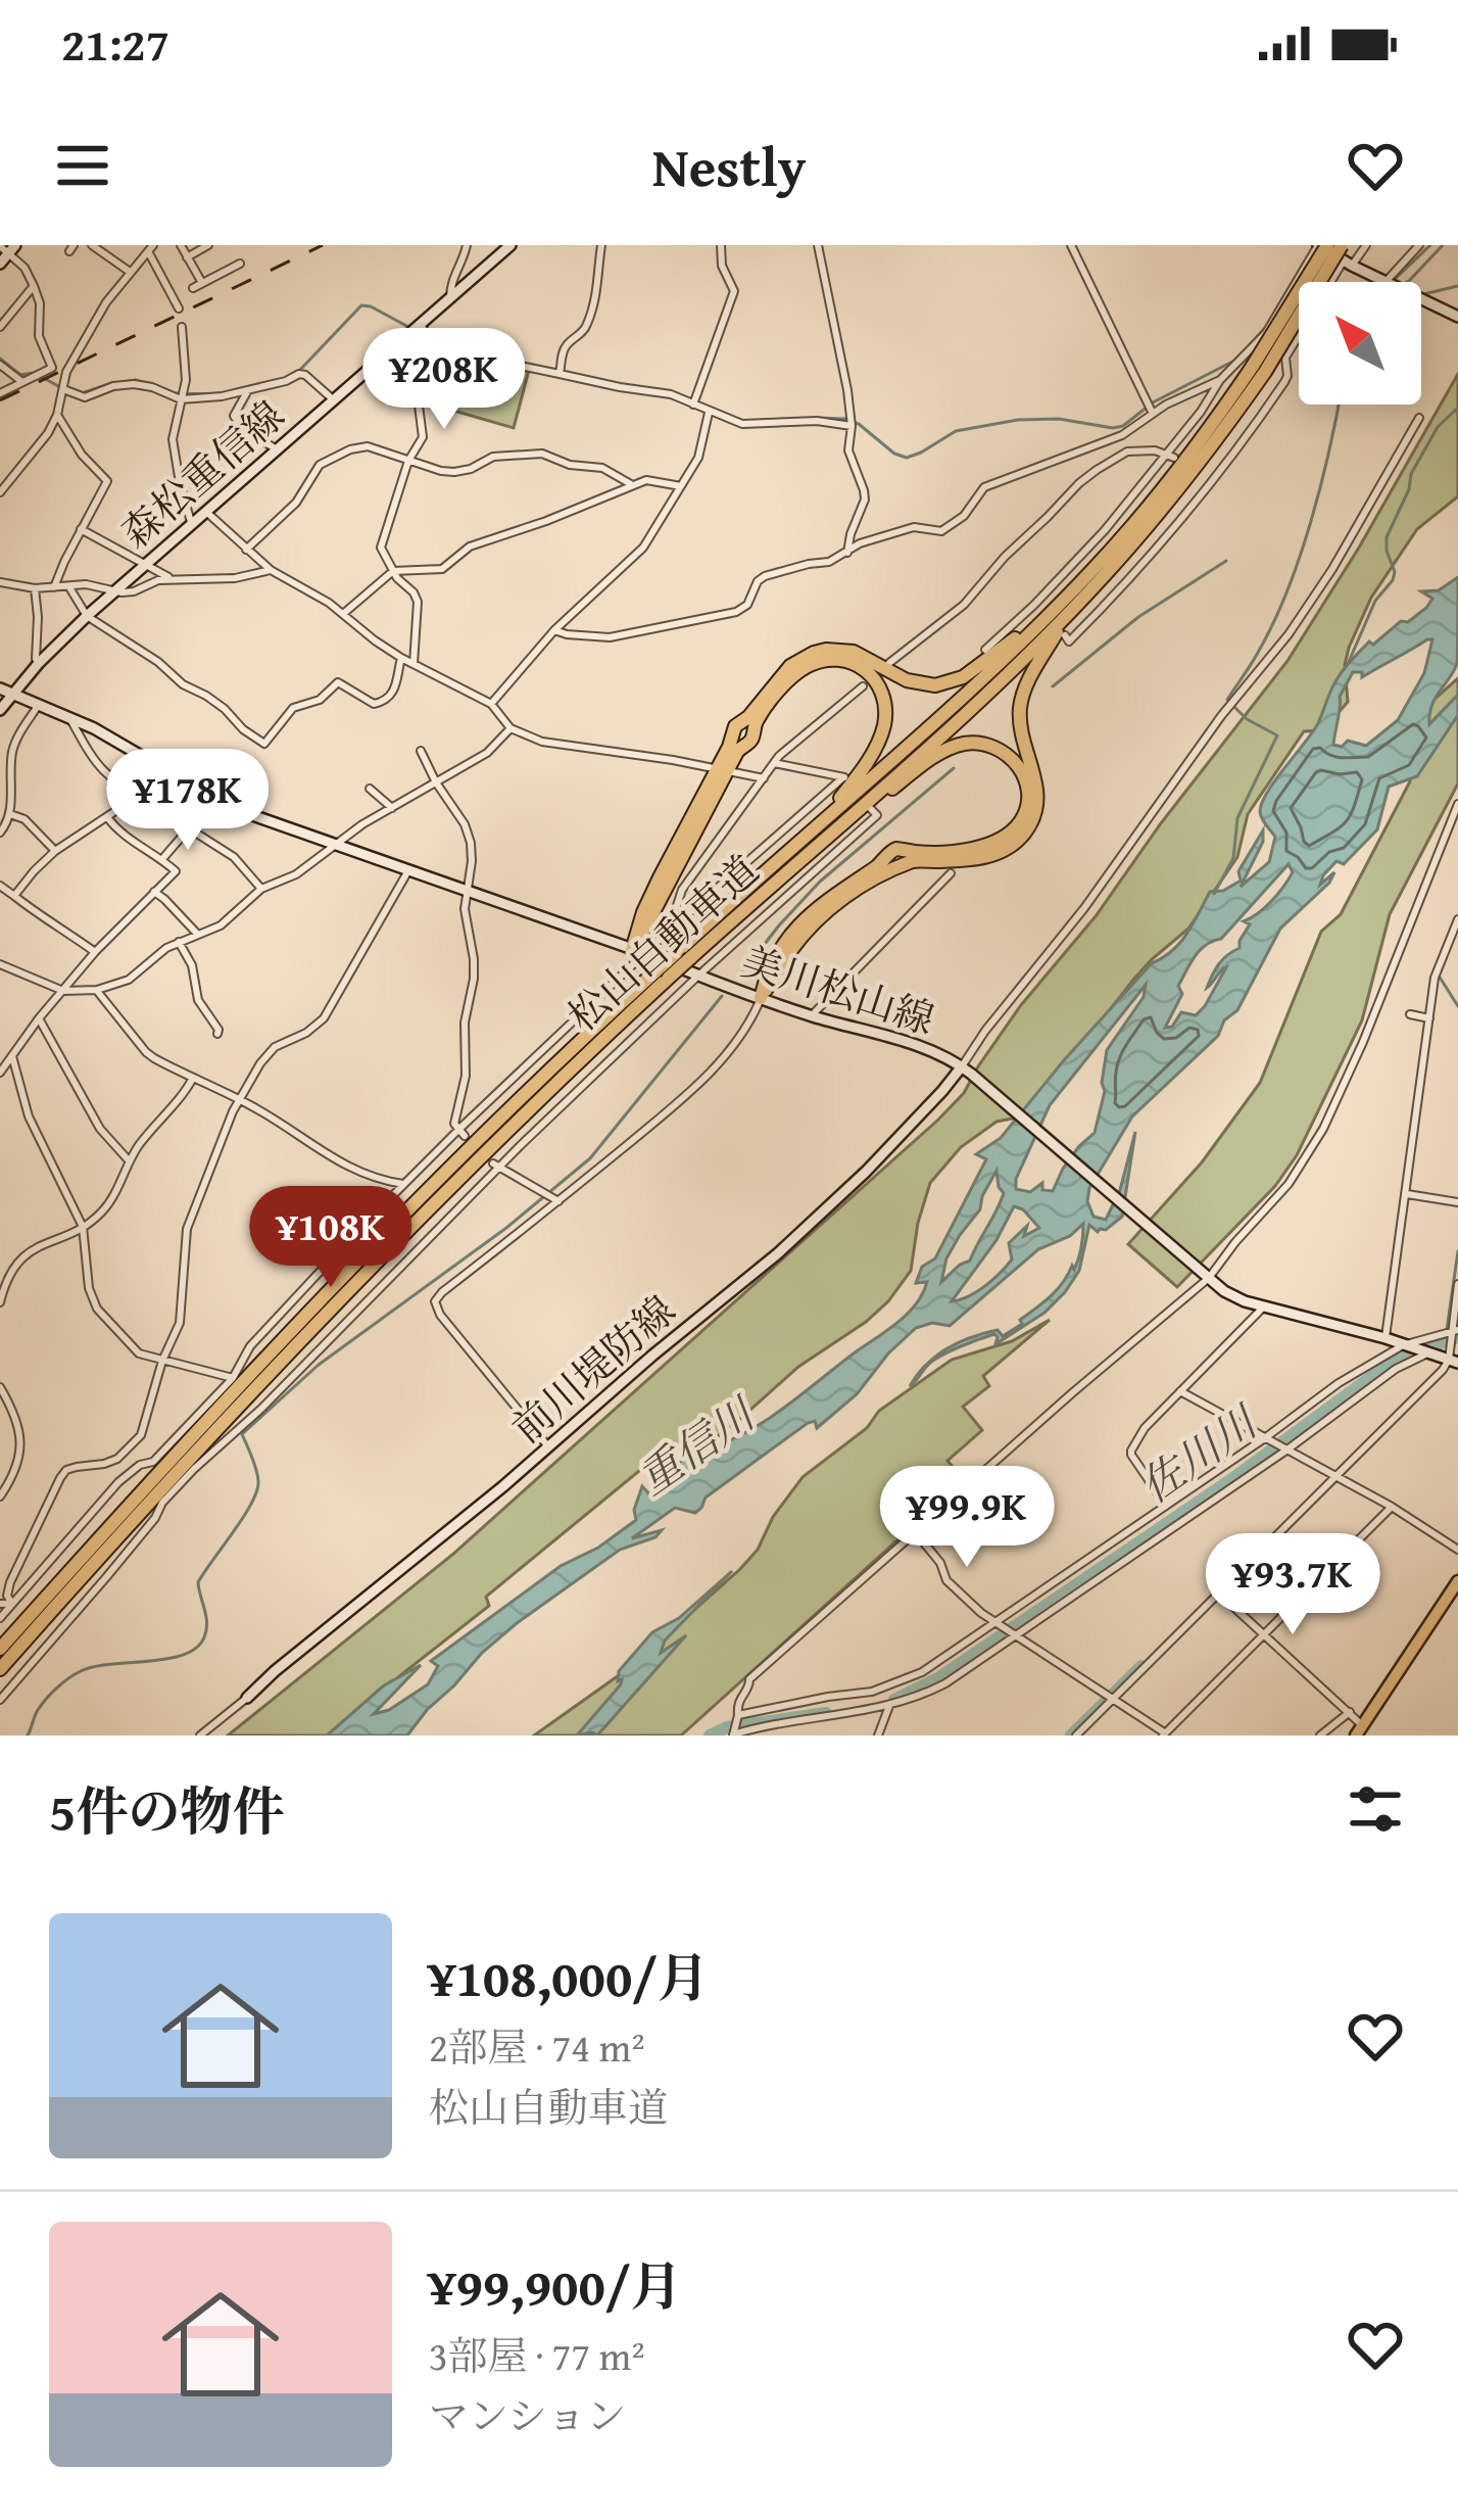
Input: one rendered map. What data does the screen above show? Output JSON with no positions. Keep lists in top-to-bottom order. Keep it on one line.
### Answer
{"streets":{"highway":["松山自動車道"],"main road":["森松重信線","美川松山線","前川堤防線"]},"crossings":[["森松重信線","美川松山線"],["美川松山線","前川堤防線"]],"water":["重信川","佐川川"],"north":"top left","page":{"status":"21:27","header":"Nestly","price":["¥208K","¥178K","¥108K","¥99.9K","¥93.7K"],"heading":"5件の物件","list":[{"name":"¥108,000/月","note":"2部屋 · 74 m² · 松山自動車道"},{"name":"¥99,900/月","note":"3部屋 · 77 m² · マンション"}]}}
